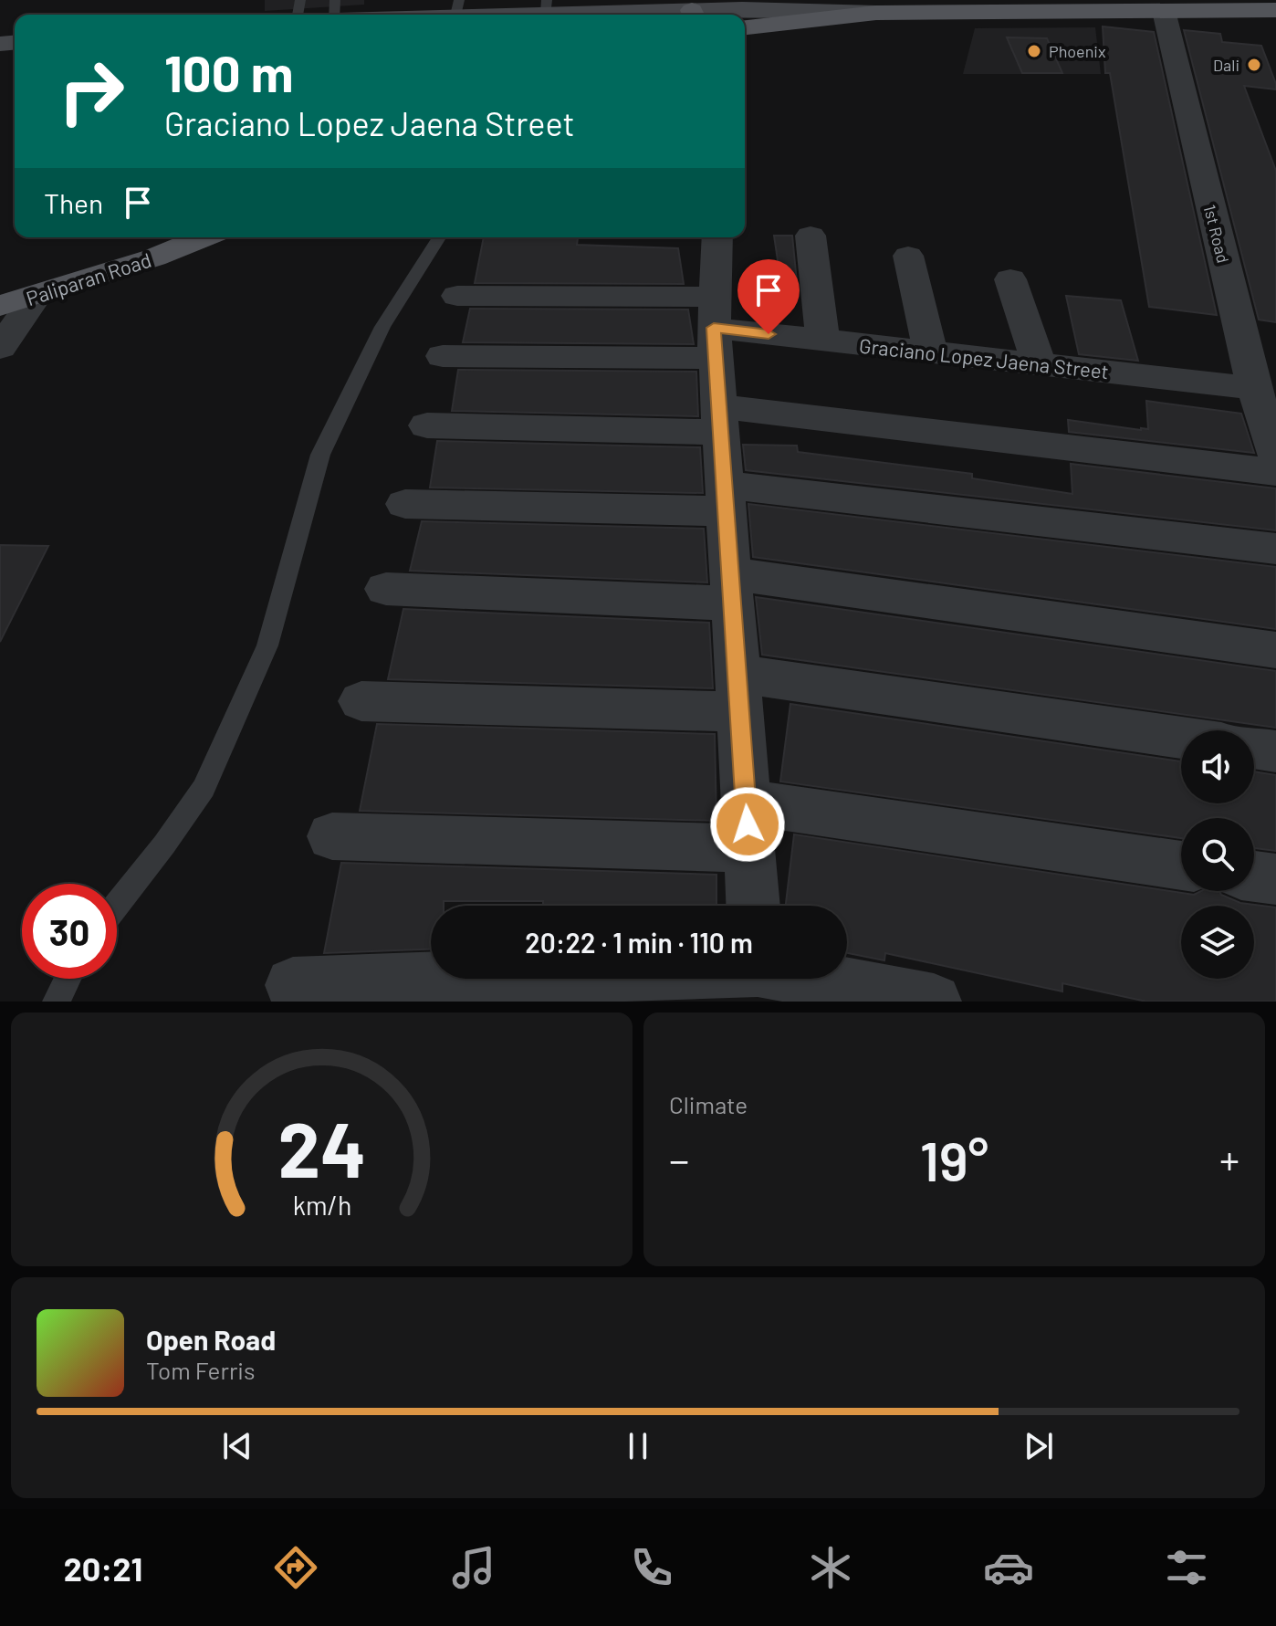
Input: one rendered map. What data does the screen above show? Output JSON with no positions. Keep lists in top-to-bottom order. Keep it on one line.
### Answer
{"streets":{"main road":["Paliparan Road"],"street":["1st Road","Graciano Lopez Jaena Street"]},"crossings":[["1st Road","Graciano Lopez Jaena Street"]],"places":["Phoenix","Dali"],"page":{"turn":["100 m","Graciano Lopez Jaena Street"],"then":"Then","limit":"30","trip":"20:22 · 1 min · 110 m","tile":"Climate","heat":["−","19°","+"],"song":["Open Road","Tom Ferris"],"tabs":"20:21","gauge":["24","km/h"]}}
